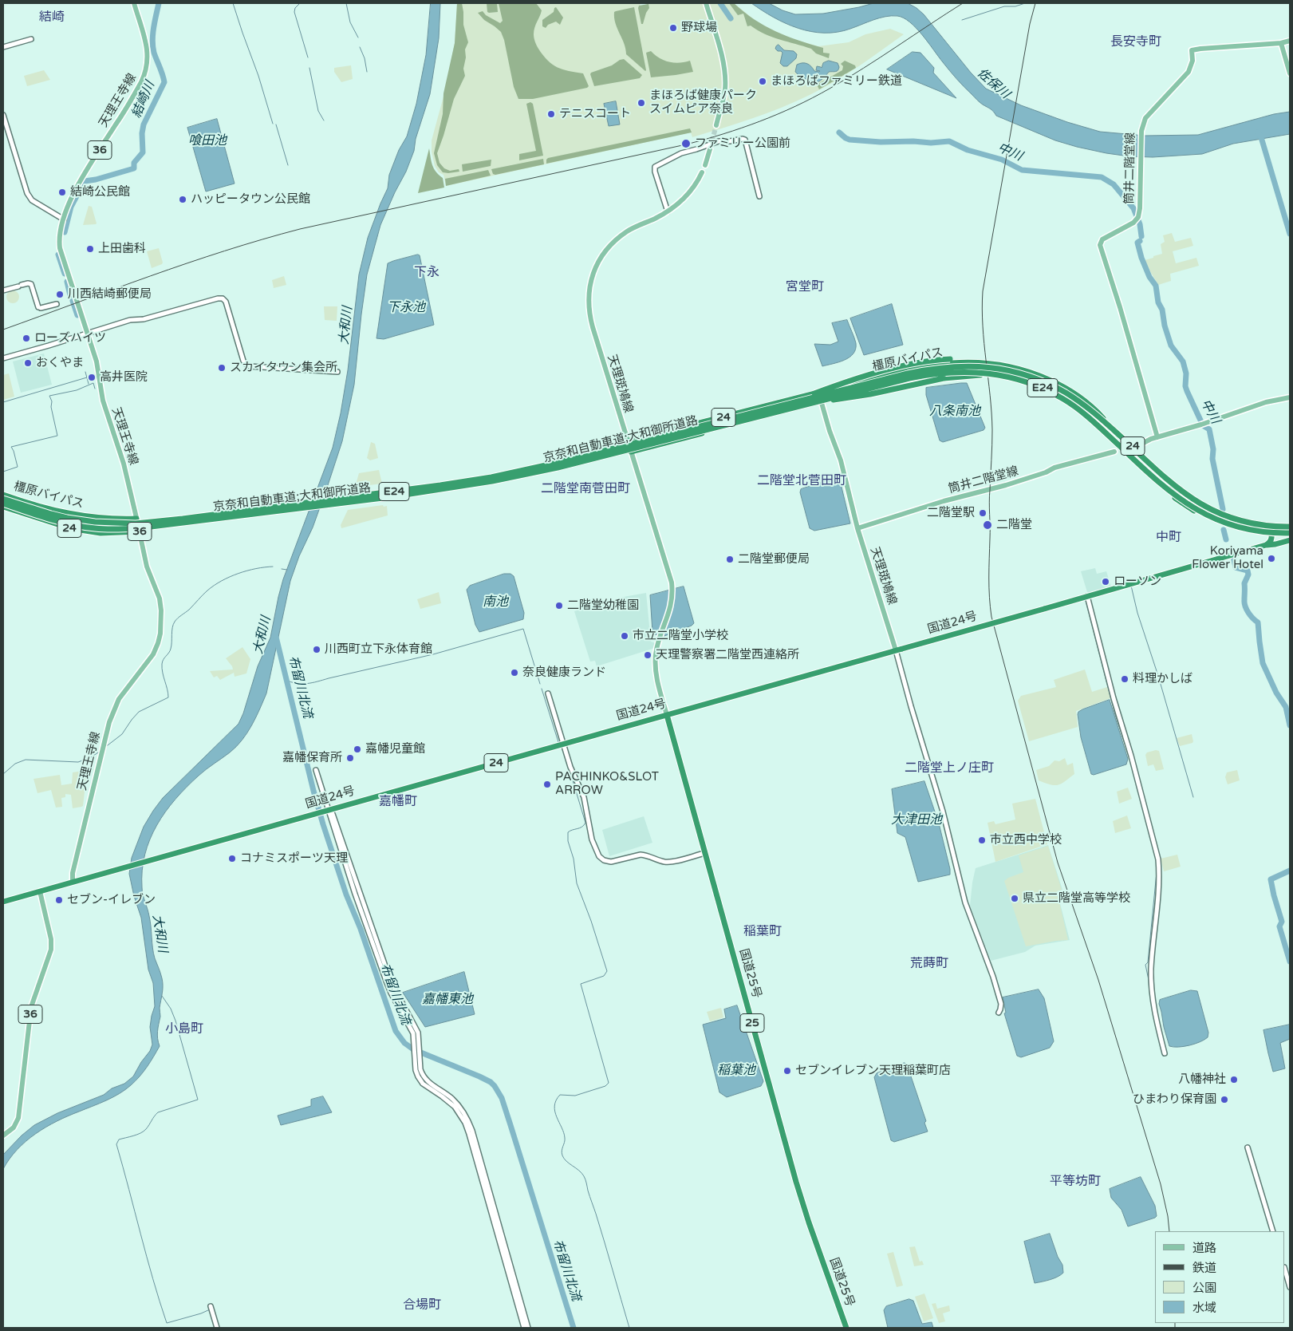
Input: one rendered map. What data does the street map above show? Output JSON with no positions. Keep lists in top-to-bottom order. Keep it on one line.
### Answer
{"streets":{"highway":["橿原バイパス","E24","24","京奈和自動車道;大和御所道路","国道24号","国道25号","25"],"main road":["天理王寺線","36","筒井二階堂線","天理斑鳩線"]},"crossings":[["天理王寺線","橿原バイパス"],["天理王寺線","国道24号"],["36","国道24号"],["筒井二階堂線","天理斑鳩線"],["橿原バイパス","天理斑鳩線"],["橿原バイパス","24"],["橿原バイパス","京奈和自動車道;大和御所道路"],["天理斑鳩線","国道24号"],["天理斑鳩線","国道25号"],["24","京奈和自動車道;大和御所道路"],["24","国道24号"],["国道24号","国道25号"]],"districts":["結崎","長安寺町","下永","宮堂町","二階堂北菅田町","二階堂南菅田町","中町","二階堂上ノ庄町","嘉幡町","稲葉町","荒蒔町","小島町","平等坊町","合場町"],"water":["佐保川","結崎川","喰田池","中川","下永池","大和川","八条南池","南池","布留川北流","大津田池","嘉幡東池","稲葉池"],"places":["野球場","まほろばファミリー鉄道","まほろば健康パーク スイムピア奈良","テニスコート","ファミリー公園前","結崎公民館","ハッピータウン公民館","上田歯科","川西結崎郵便局","ローズハイツ","おくやま","スカイタウン集会所","高井医院","二階堂駅","二階堂","Koriyama Flower Hotel","二階堂郵便局","ローソン","二階堂幼稚園","市立二階堂小学校","川西町立下永体育館","天理警察署二階堂西連絡所","奈良健康ランド","料理かしば","嘉幡児童館","嘉幡保育所","PACHINKO&SLOT ARROW","市立西中学校","コナミスポーツ天理","県立二階堂高等学校","セブン-イレブン","セブンイレブン天理稲葉町店","八幡神社","ひまわり保育園"],"legend":["道路","鉄道","公園","水域"]}
